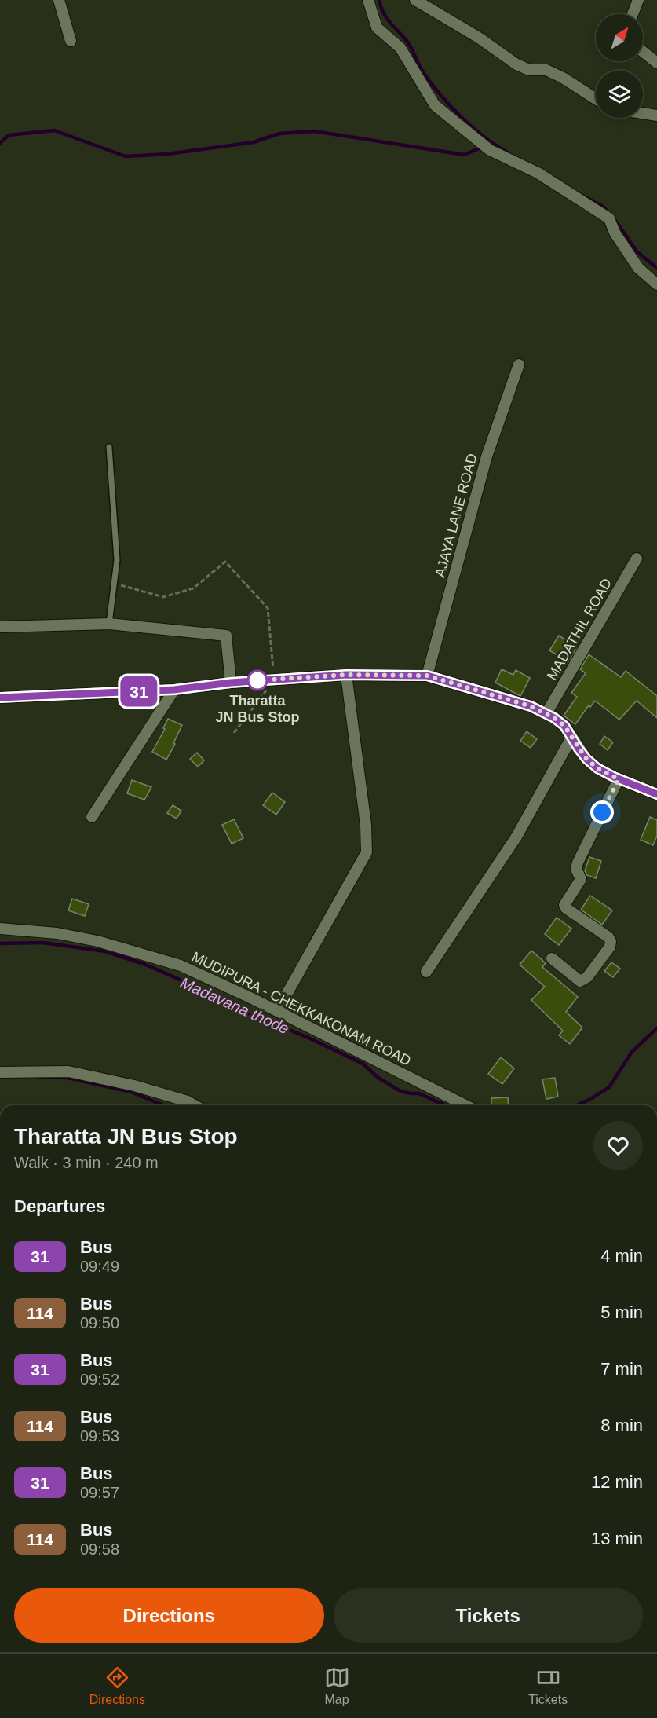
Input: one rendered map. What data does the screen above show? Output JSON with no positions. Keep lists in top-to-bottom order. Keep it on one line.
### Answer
{"streets":{"street":["AJAYA LANE ROAD","MADATHIL ROAD","MUDIPURA - CHEKKAKONAM ROAD"]},"water":["Madavana thode"],"places":["Tharatta JN Bus Stop"],"lines":["bus line 31"],"north":"top right","page":{"on_map":"31","heading":[["Tharatta JN Bus Stop","Walk · 3 min · 240 m"],"Departures"],"list":[{"mark":"31","name":"Bus","note":"09:49","value":"4 min"},{"mark":"114","name":"Bus","note":"09:50","value":"5 min"},{"mark":"31","name":"Bus","note":"09:52","value":"7 min"},{"mark":"114","name":"Bus","note":"09:53","value":"8 min"},{"mark":"31","name":"Bus","note":"09:57","value":"12 min"},{"mark":"114","name":"Bus","note":"09:58","value":"13 min"}],"buttons":["Directions","Tickets"],"tabs":["Directions","Map","Tickets"]}}
